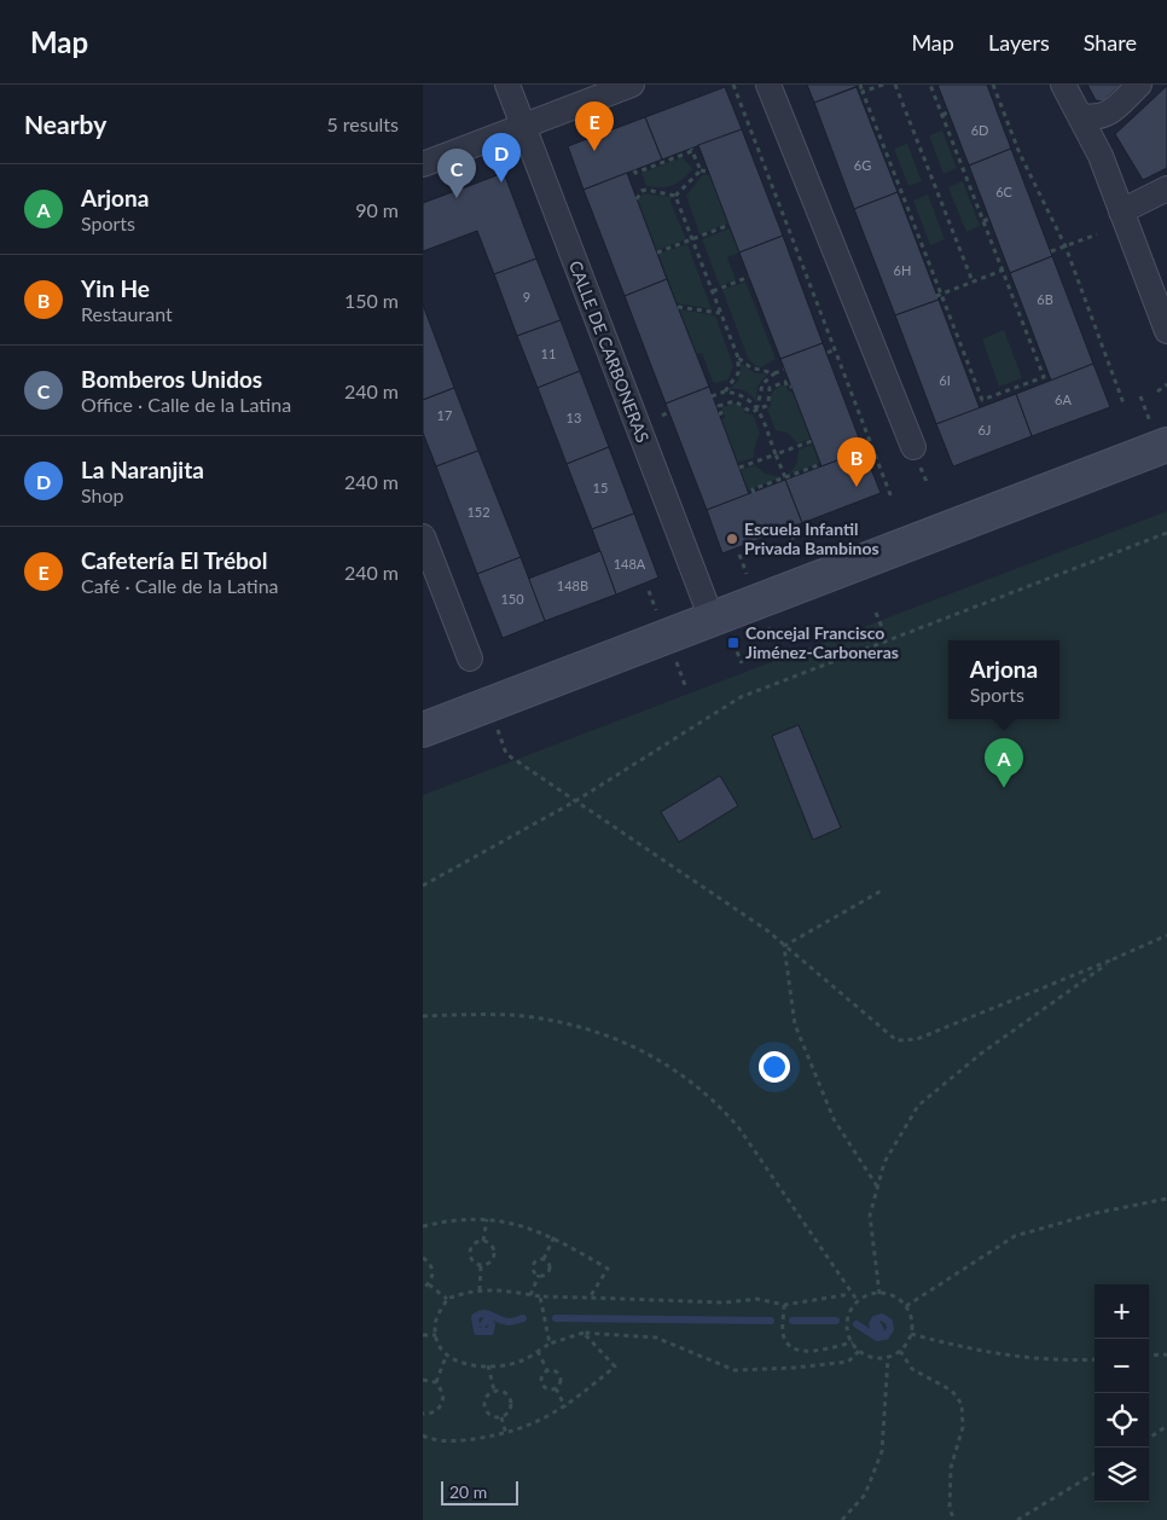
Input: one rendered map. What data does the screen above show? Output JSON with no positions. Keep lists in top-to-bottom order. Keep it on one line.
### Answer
{"streets":{"street":["CALLE DE CARBONERAS"]},"places":{"other":["Escuela Infantil Privada Bambinos"],"transit":["Concejal Francisco Jiménez-Carboneras"]},"house_numbers":["6D","6G","6C","6H","9","6B","11","6I","6A","17","13","6J","15","152","148A","148B","150"],"scale_bar":"20 m","page":{"header":"Map","nav":["Map","Layers","Share"],"heading":["Nearby","5 results"],"pins":["E","D","C","B","A"],"list":[{"mark":"A","name":"Arjona","note":"Sports","value":"90 m"},{"mark":"B","name":"Yin He","note":"Restaurant","value":"150 m"},{"mark":"C","name":"Bomberos Unidos","note":"Office · Calle de la Latina","value":"240 m"},{"mark":"D","name":"La Naranjita","note":"Shop","value":"240 m"},{"mark":"E","name":"Cafetería El Trébol","note":"Café · Calle de la Latina","value":"240 m"}],"popup":["Arjona","Sports"],"map_buttons":["+","−"],"scale":"20 m"}}
